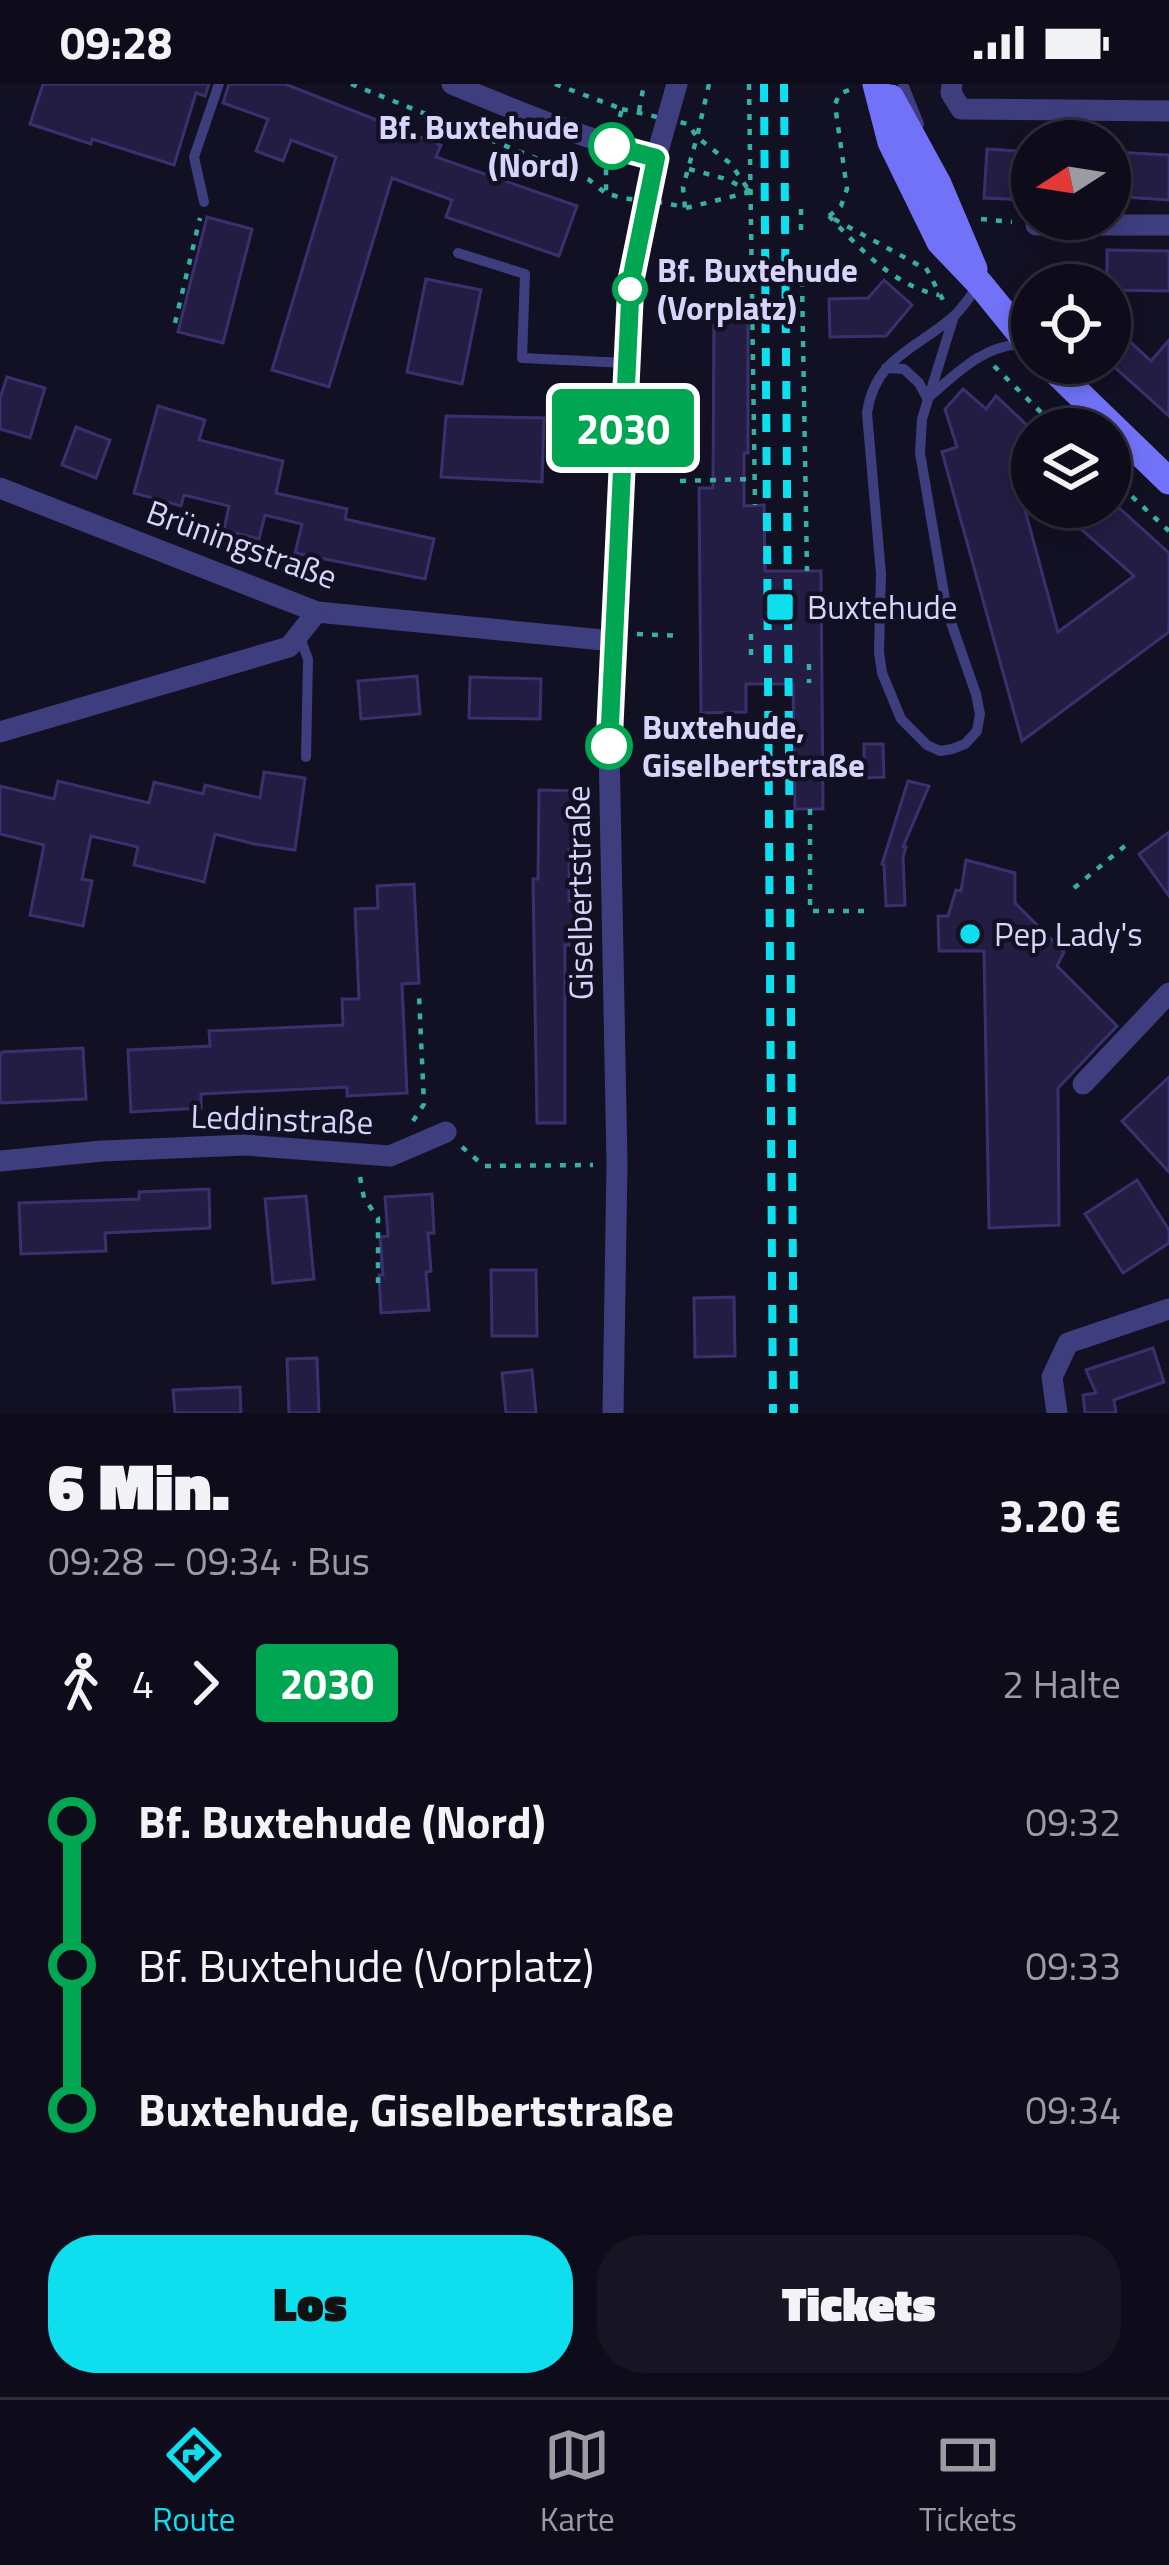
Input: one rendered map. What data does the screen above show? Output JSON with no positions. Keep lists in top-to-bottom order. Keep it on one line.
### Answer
{"streets":{"street":["Brüningstraße","Giselbertstraße","Leddinstraße"]},"crossings":[["Brüningstraße","Giselbertstraße"]],"places":{"other":["Bf. Buxtehude (Nord)","Bf. Buxtehude (Vorplatz)","Buxtehude, Giselbertstraße","Pep Lady's"],"transit":["Buxtehude"]},"lines":["bus line 2030"],"north":"left","page":{"status":"09:28","on_map":"2030","heading":["6 Min.","09:28 – 09:34 · Bus","3.20 €"],"legs":["4","2030","2 Halte"],"list":[{"name":"Bf. Buxtehude (Nord)","value":"09:32"},{"name":"Bf. Buxtehude (Vorplatz)","value":"09:33"},{"name":"Buxtehude, Giselbertstraße","value":"09:34"}],"buttons":["Los","Tickets"],"tabs":["Route","Karte","Tickets"]}}
